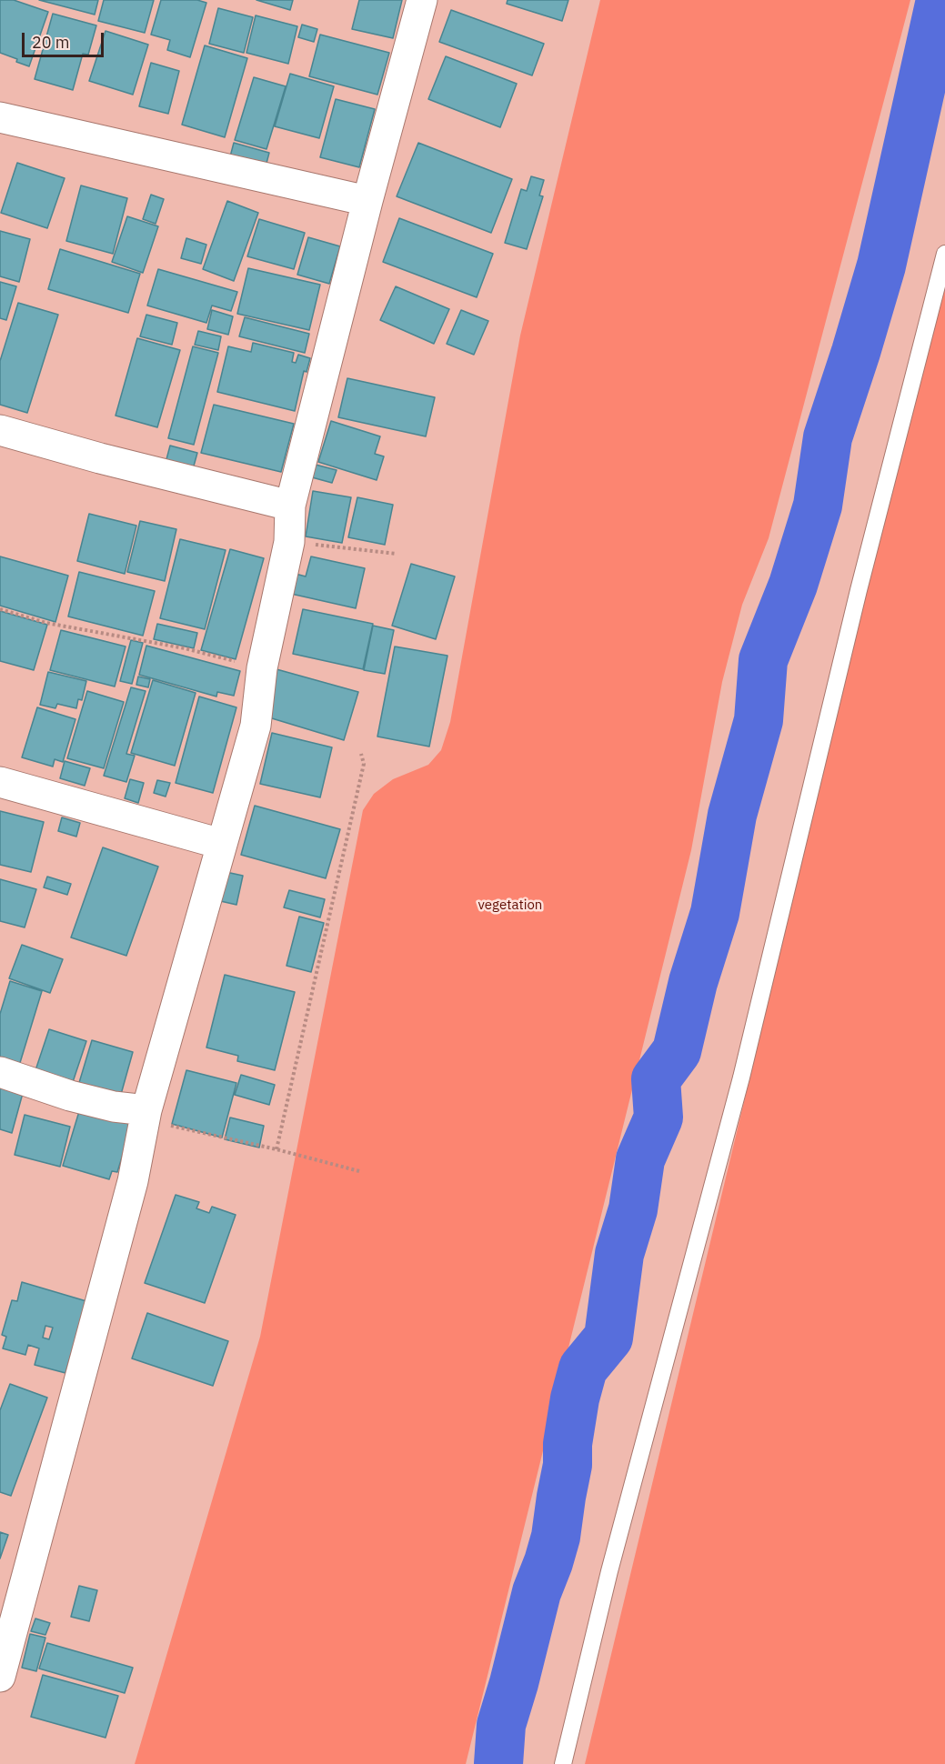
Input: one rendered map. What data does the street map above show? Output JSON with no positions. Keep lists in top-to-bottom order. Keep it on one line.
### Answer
{"parks":["vegetation"],"scale_bar":"20 m"}
